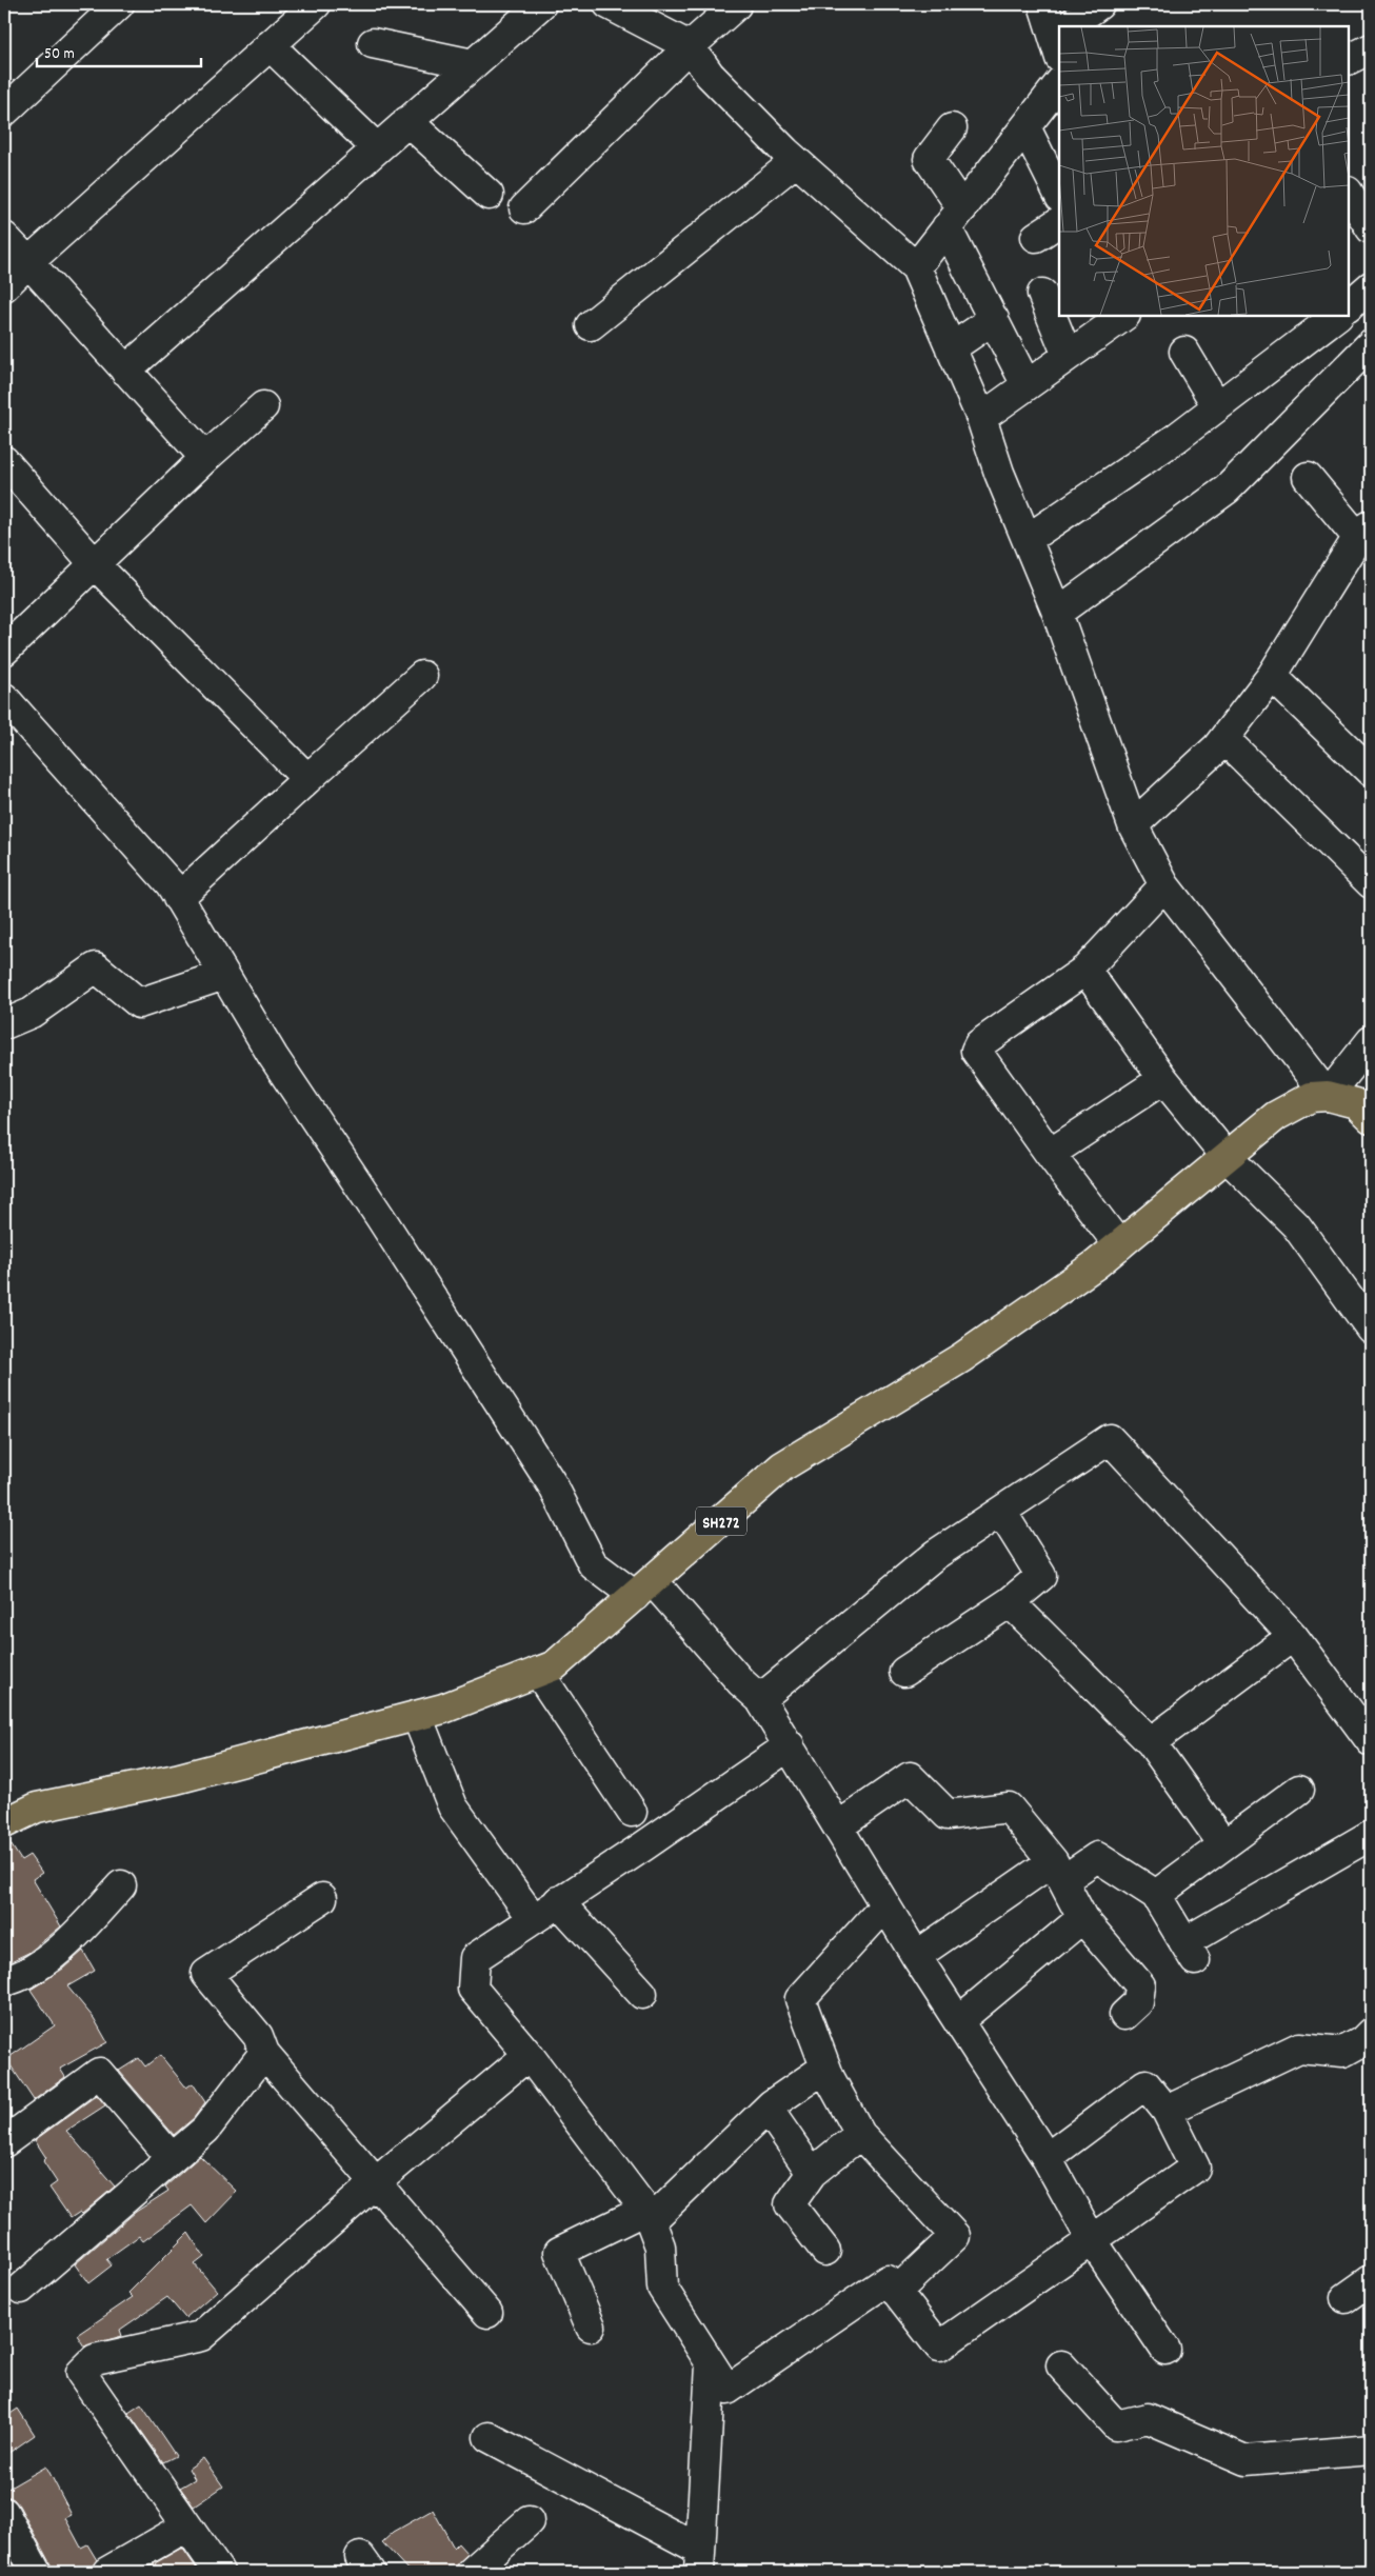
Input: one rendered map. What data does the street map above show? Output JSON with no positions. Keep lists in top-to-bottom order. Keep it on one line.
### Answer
{"streets":{"main road":["SH272"]},"scale_bar":"50 m"}
